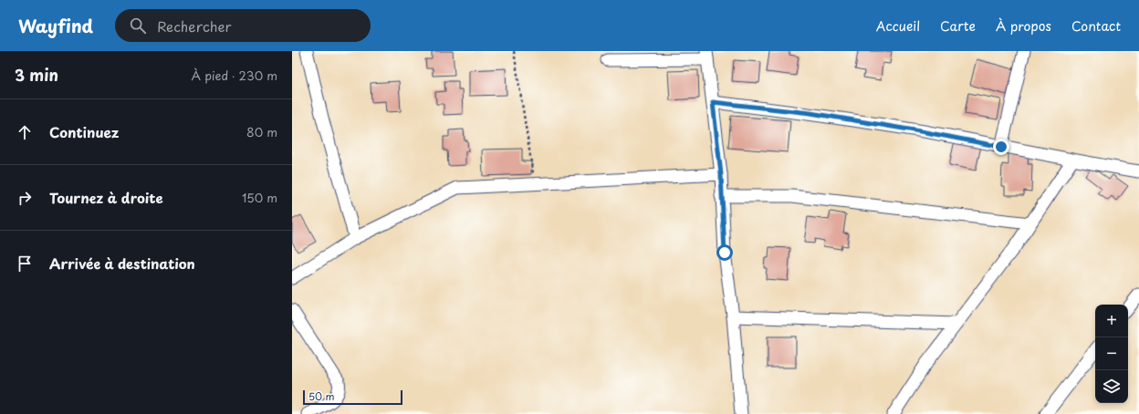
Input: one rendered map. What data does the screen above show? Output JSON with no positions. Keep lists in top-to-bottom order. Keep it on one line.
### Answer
{"scale_bar":"50 m","page":{"header":"Wayfind","search":"Rechercher","nav":["Accueil","Carte","À propos","Contact"],"heading":["3 min","À pied · 230 m"],"list":[["Continuez","80 m"],["Tournez à droite","150 m"],"Arrivée à destination"],"map_buttons":["+","−"],"scale":"50 m"}}
